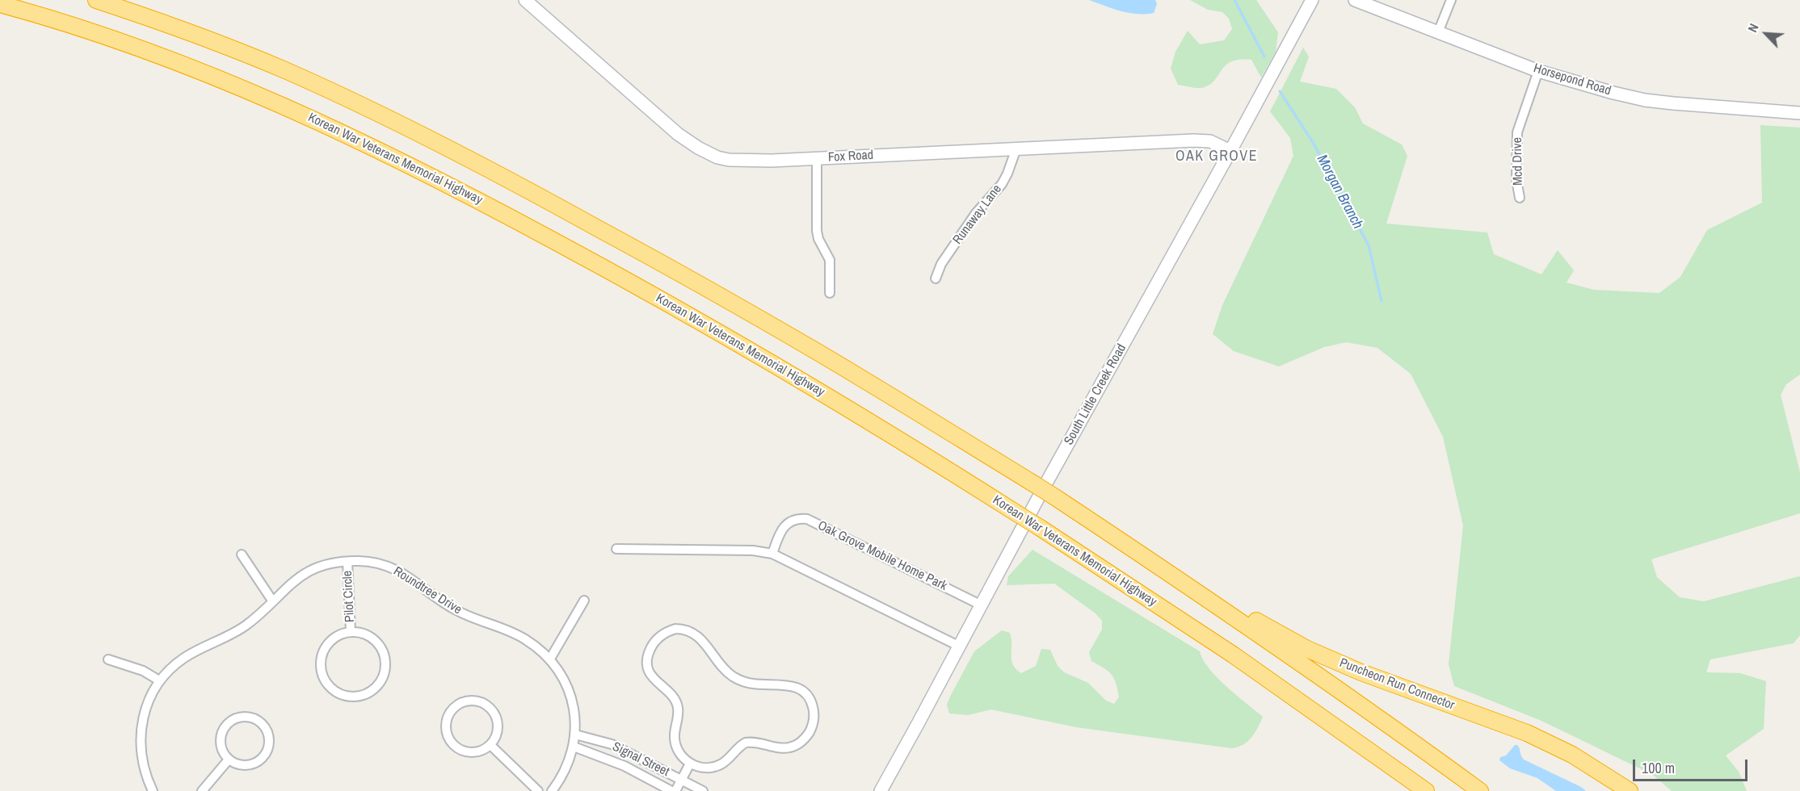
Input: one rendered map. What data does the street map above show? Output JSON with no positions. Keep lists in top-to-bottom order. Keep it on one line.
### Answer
{"streets":{"highway":["Korean War Veterans Memorial Highway","Puncheon Run Connector"],"street":["Horsepond Road","Fox Road","Mcd Drive","Runaway Lane","South Little Creek Road","Oak Grove Mobile Home Park","Roundtree Drive","Pilot Circle","Signal Street"]},"crossings":[["Horsepond Road","Mcd Drive"],["Fox Road","Runaway Lane"],["Fox Road","South Little Creek Road"],["South Little Creek Road","Oak Grove Mobile Home Park"],["Roundtree Drive","Pilot Circle"],["Roundtree Drive","Signal Street"]],"districts":["OAK GROVE"],"water":["Morgan Branch"],"scale_bar":"100 m","north":"top left"}
